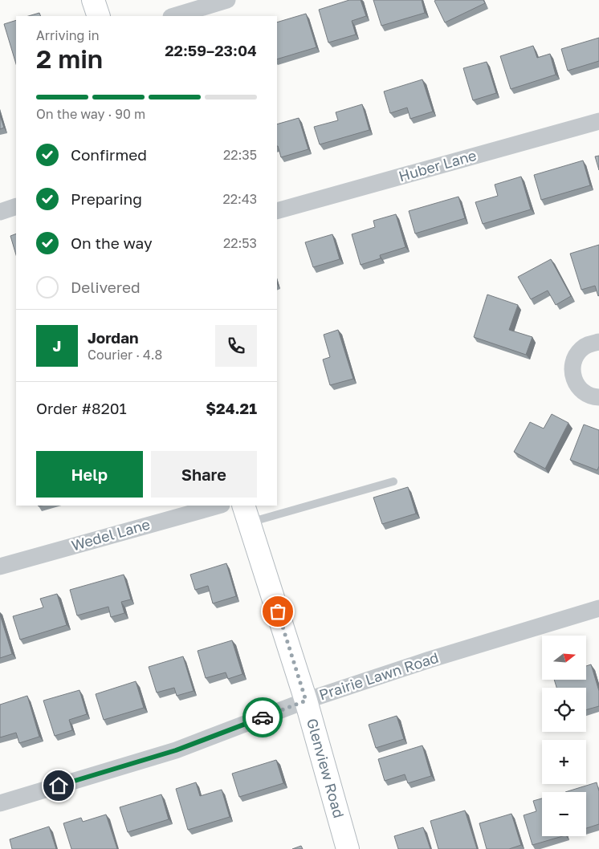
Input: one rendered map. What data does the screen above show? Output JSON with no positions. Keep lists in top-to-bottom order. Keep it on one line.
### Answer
{"streets":{"main road":["Glenview Road"],"street":["Huber Lane","Wedel Lane","Prairie Lawn Road"]},"crossings":[["Prairie Lawn Road","Glenview Road"]],"north":"right","page":{"heading":["2 min","Arriving in","22:59–23:04"],"panel":["Jordan","Courier · 4.8","Order #8201","$24.21"],"bar":"On the way · 90 m","list":[["Confirmed","22:35"],["Preparing","22:43"],["On the way","22:53"],"Delivered"],"round":"J","buttons":["Help","Share"],"map_buttons":["+","−"]}}
